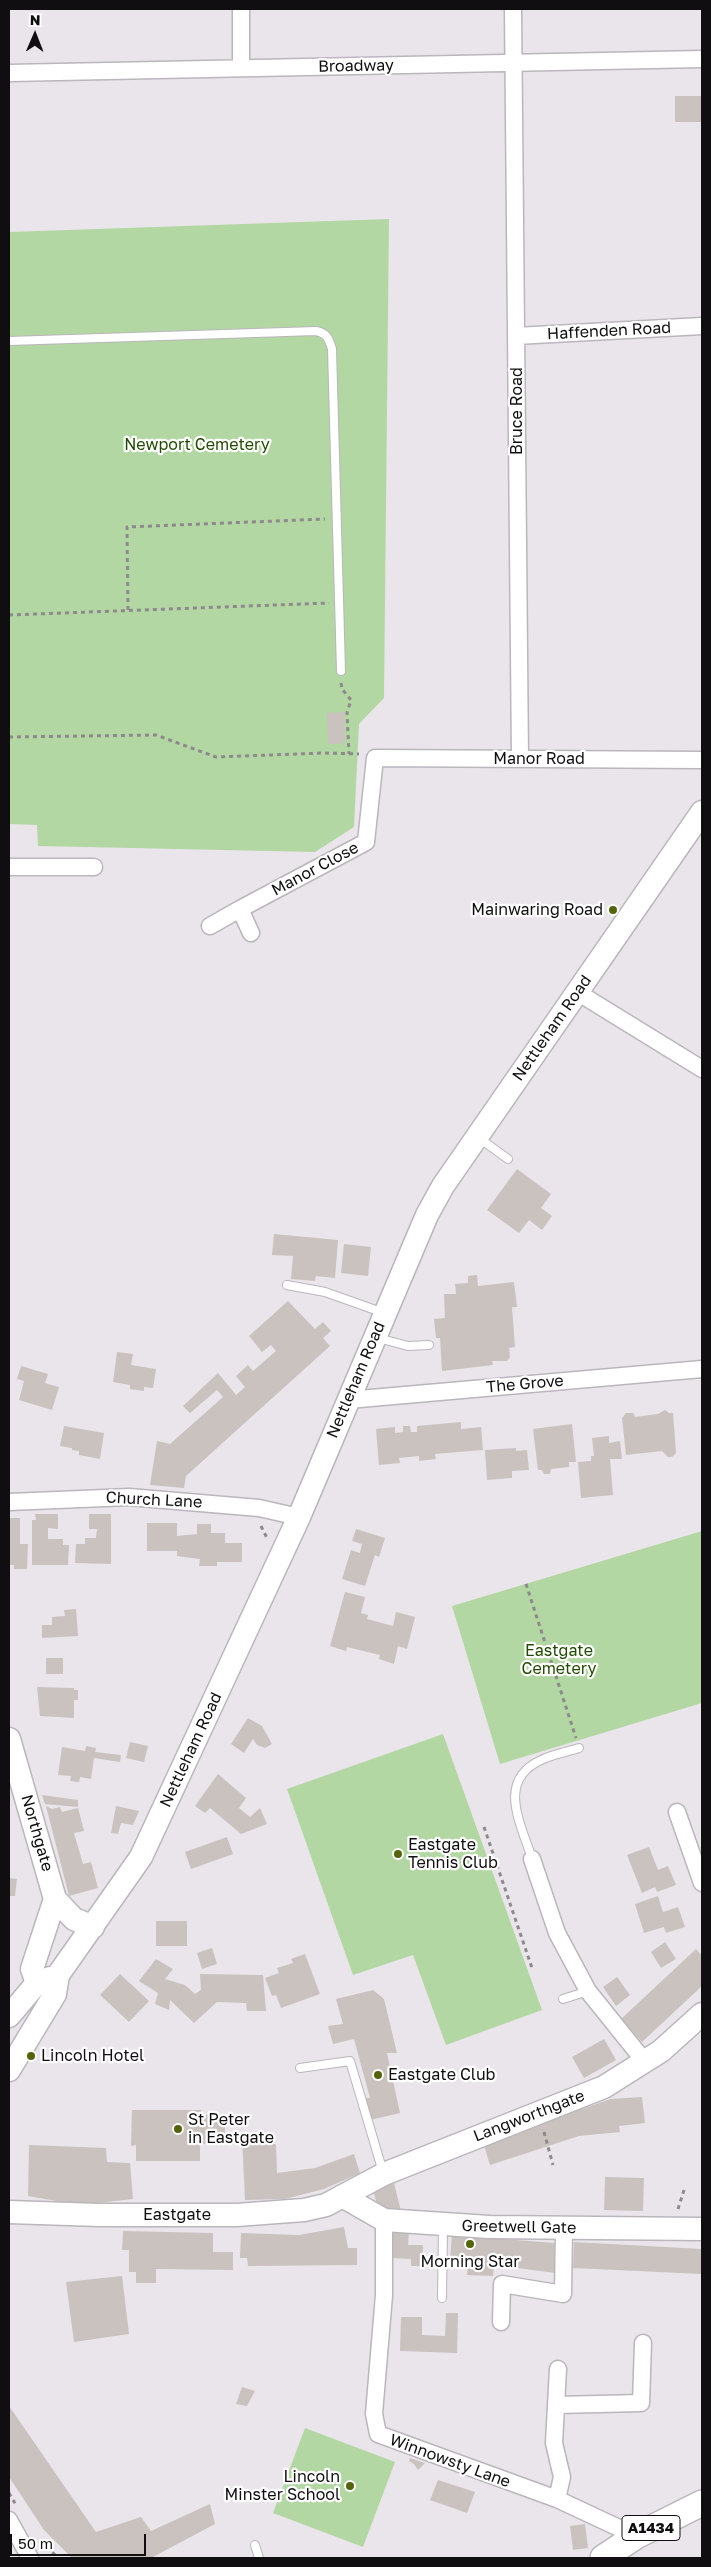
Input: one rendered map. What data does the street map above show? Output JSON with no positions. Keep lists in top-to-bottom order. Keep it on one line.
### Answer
{"streets":{"main road":["A1434"],"street":["Broadway","Haffenden Road","Bruce Road","Manor Road","Manor Close","Nettleham Road","The Grove","Church Lane","Northgate","Langworthgate","Eastgate","Greetwell Gate","Winnowsty Lane"]},"crossings":[["Broadway","Bruce Road"],["Haffenden Road","Bruce Road"],["Bruce Road","Manor Road"],["Manor Road","Manor Close"],["Nettleham Road","The Grove"],["Nettleham Road","Church Lane"],["Nettleham Road","Northgate"],["Langworthgate","Eastgate"],["Langworthgate","Greetwell Gate"],["Eastgate","Greetwell Gate"],["Greetwell Gate","Winnowsty Lane"],["Winnowsty Lane","A1434"]],"parks":["Newport Cemetery","Eastgate Cemetery"],"places":["Mainwaring Road","Eastgate Tennis Club","Lincoln Hotel","Eastgate Club","St Peter in Eastgate","Morning Star","Lincoln Minster School"],"scale_bar":"50 m","north":"top"}
